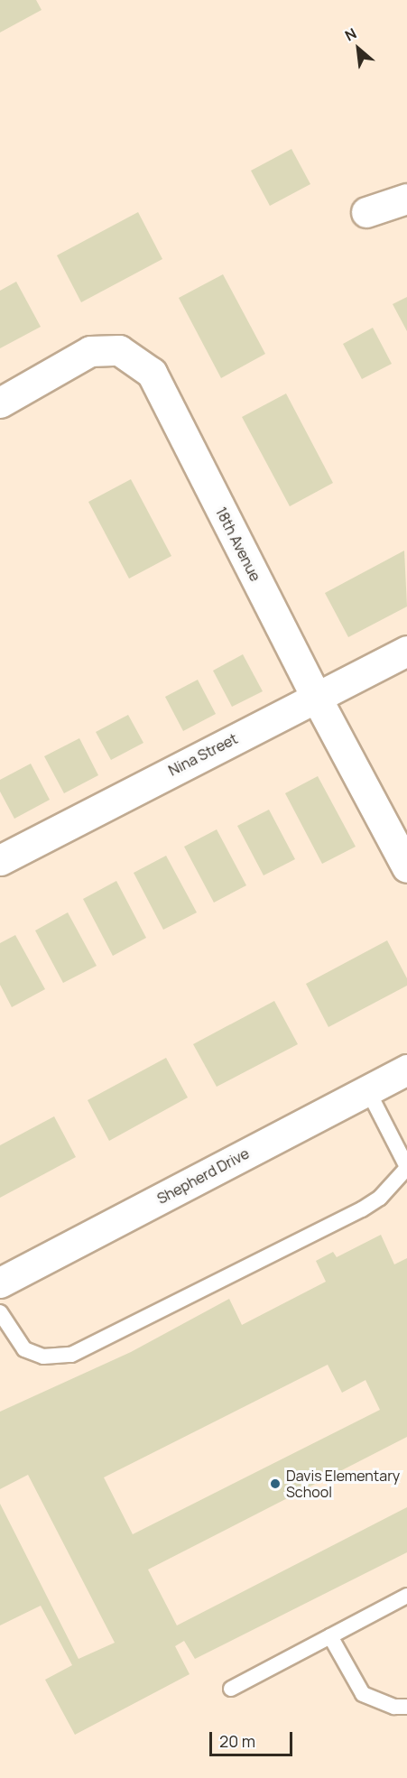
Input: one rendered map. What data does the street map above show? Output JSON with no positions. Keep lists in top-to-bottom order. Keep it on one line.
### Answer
{"streets":{"street":["18th Avenue","Nina Street","Shepherd Drive"]},"crossings":[["18th Avenue","Nina Street"]],"places":["Davis Elementary School"],"scale_bar":"20 m","north":"top left"}
